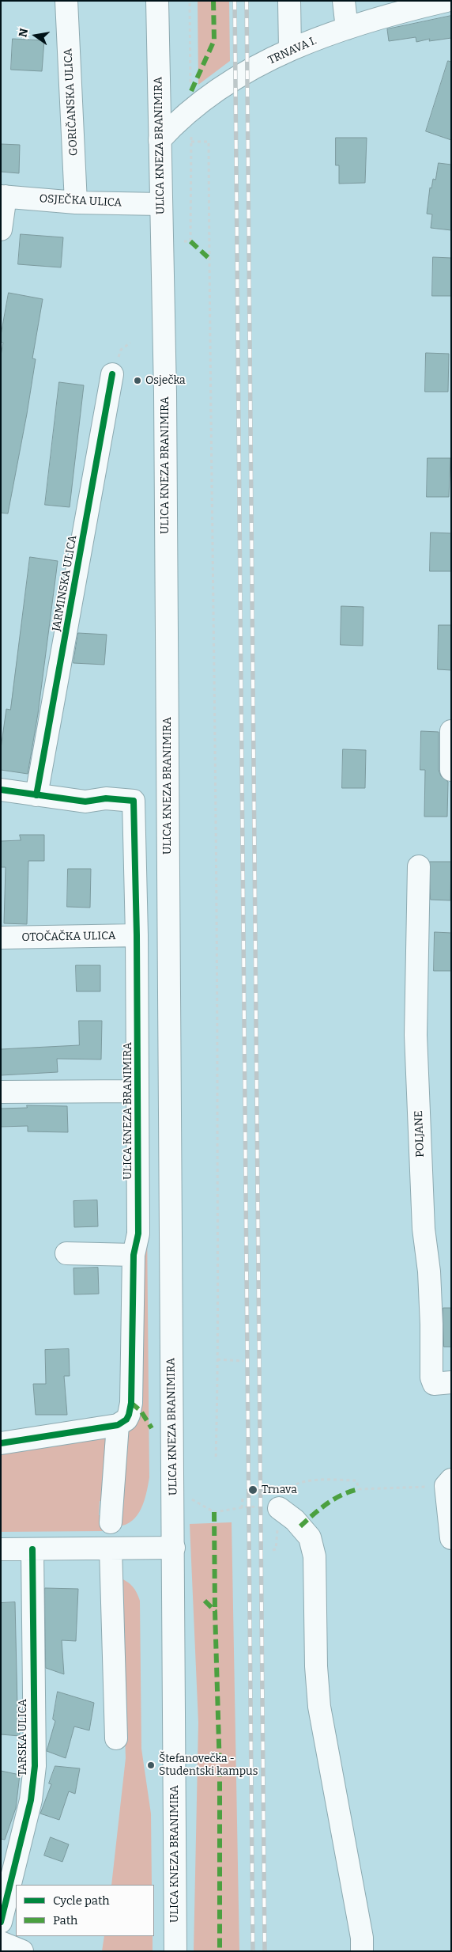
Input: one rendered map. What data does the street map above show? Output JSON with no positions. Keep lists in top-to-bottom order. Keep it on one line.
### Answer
{"streets":{"street":["TRNAVA I.","GORIČANSKA ULICA","ULICA KNEZA BRANIMIRA","OSJEČKA ULICA","JARMINSKA ULICA","OTOČAČKA ULICA","POLJANE","TARSKA ULICA"]},"crossings":[["TRNAVA I.","ULICA KNEZA BRANIMIRA"],["GORIČANSKA ULICA","OSJEČKA ULICA"],["ULICA KNEZA BRANIMIRA","OSJEČKA ULICA"],["ULICA KNEZA BRANIMIRA","JARMINSKA ULICA"],["ULICA KNEZA BRANIMIRA","OTOČAČKA ULICA"]],"places":["Osječka","Trnava","Štefanovečka - Studentski kampus"],"legend":["Cycle path","Path"],"north":"left"}
